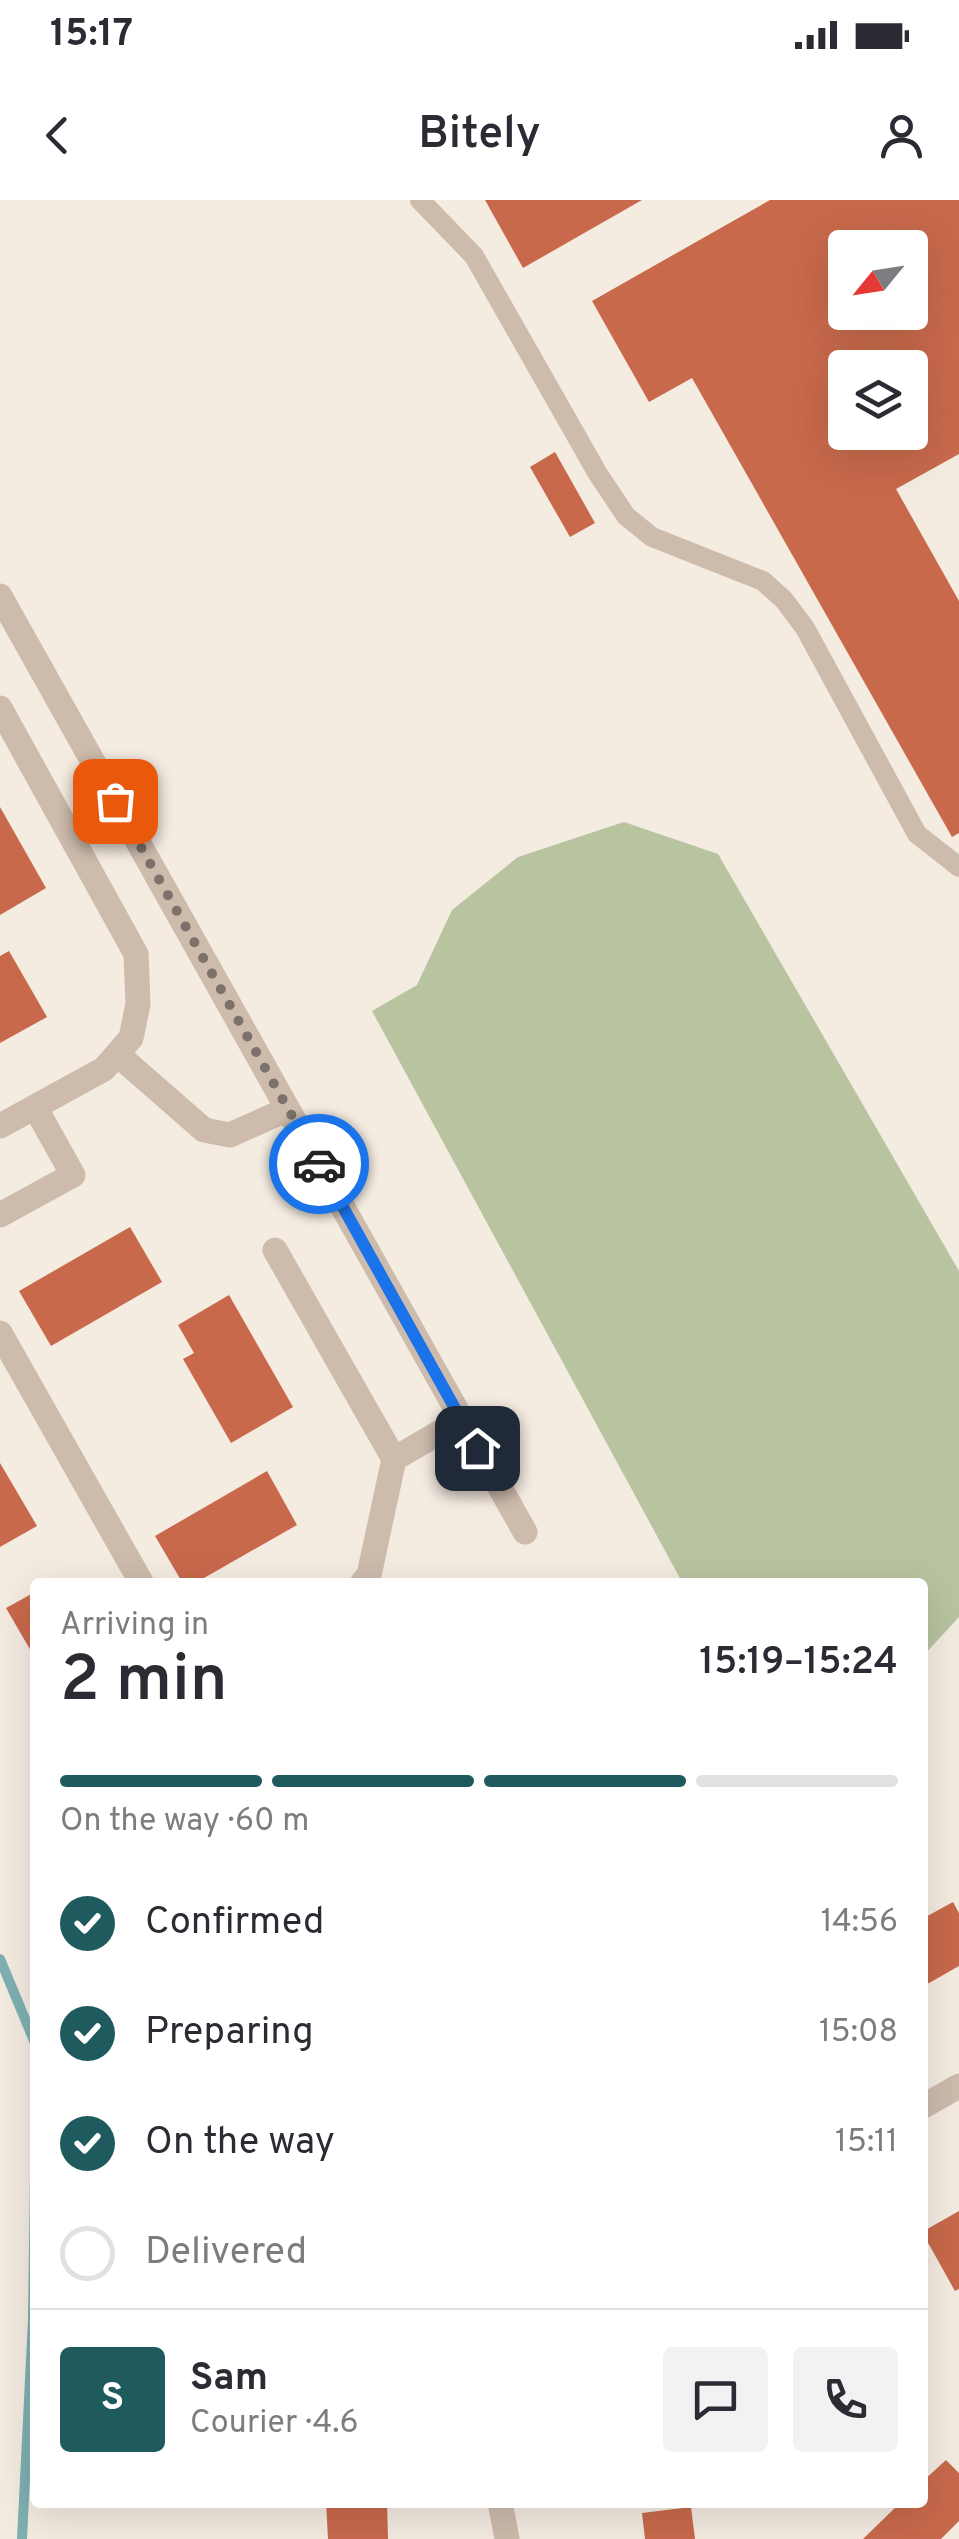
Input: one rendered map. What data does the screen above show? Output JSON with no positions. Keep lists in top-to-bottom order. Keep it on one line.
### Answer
{"north":"bottom left","page":{"status":"15:17","header":"Bitely","heading":["2 min","Arriving in","15:19–15:24"],"panel":["Sam","Courier · 4.6"],"bar":"On the way · 60 m","list":[["Confirmed","14:56"],["Preparing","15:08"],["On the way","15:11"],"Delivered"],"round":"S"}}
